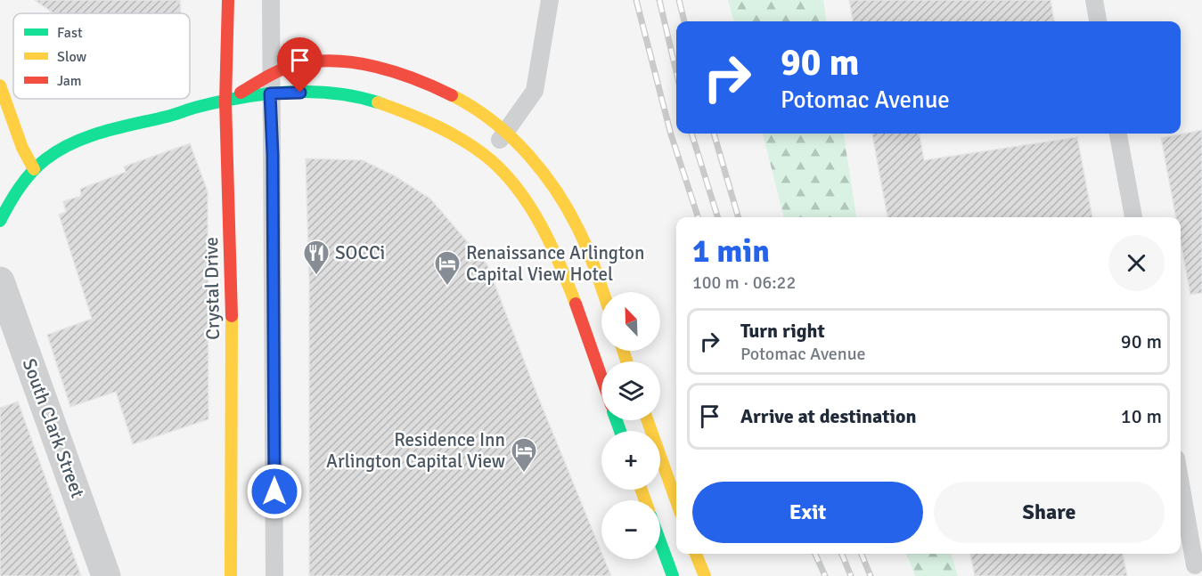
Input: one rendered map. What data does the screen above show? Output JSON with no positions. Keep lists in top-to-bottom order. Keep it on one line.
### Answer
{"streets":{"street":["Crystal Drive","South Clark Street"]},"places":{"restaurant":["SOCCi"],"hotel":["Renaissance Arlington Capital View Hotel","Residence Inn Arlington Capital View"]},"legend":["Fast","Slow","Jam"],"north":"top left","page":{"turn":["90 m","Potomac Avenue"],"heading":["1 min","100 m · 06:22"],"map_buttons":["+","−"],"list":[{"name":"Turn right","note":"Potomac Avenue","value":"90 m"},{"name":"Arrive at destination","value":"10 m"}],"buttons":["Exit","Share"]}}
